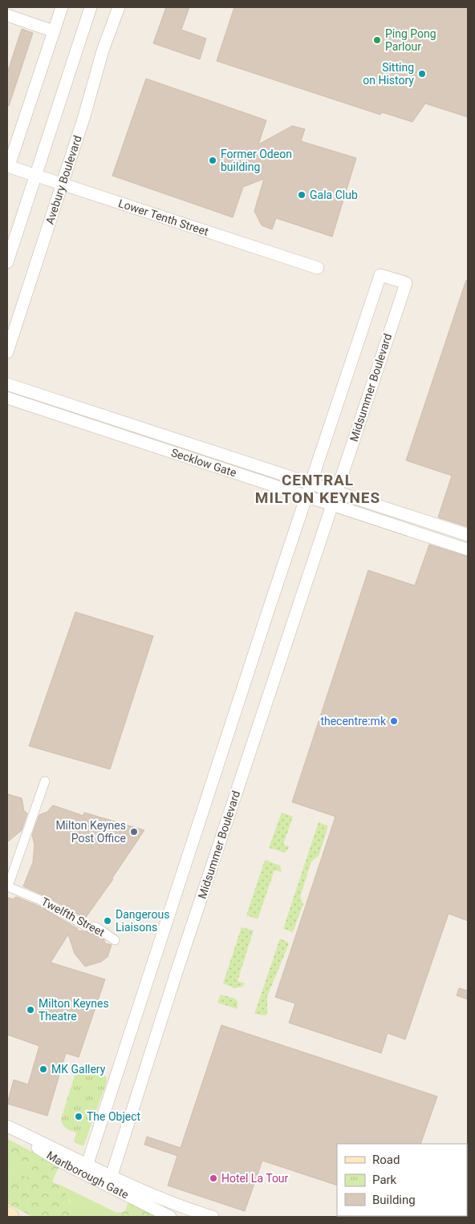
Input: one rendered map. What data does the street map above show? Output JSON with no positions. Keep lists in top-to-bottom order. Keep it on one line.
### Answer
{"streets":{"street":["Avebury Boulevard","Lower Tenth Street","Midsummer Boulevard","Secklow Gate","Twelfth Street","Marlborough Gate"]},"crossings":[["Avebury Boulevard","Lower Tenth Street"],["Midsummer Boulevard","Secklow Gate"],["Midsummer Boulevard","Marlborough Gate"]],"districts":["CENTRAL MILTON KEYNES"],"places":["Ping Pong Parlour","Sitting on History","Former Odeon building","Gala Club","thecentre:mk","Milton Keynes Post Office","Dangerous Liaisons","Milton Keynes Theatre","MK Gallery","The Object","Hotel La Tour"],"legend":["Road","Park","Building"]}
